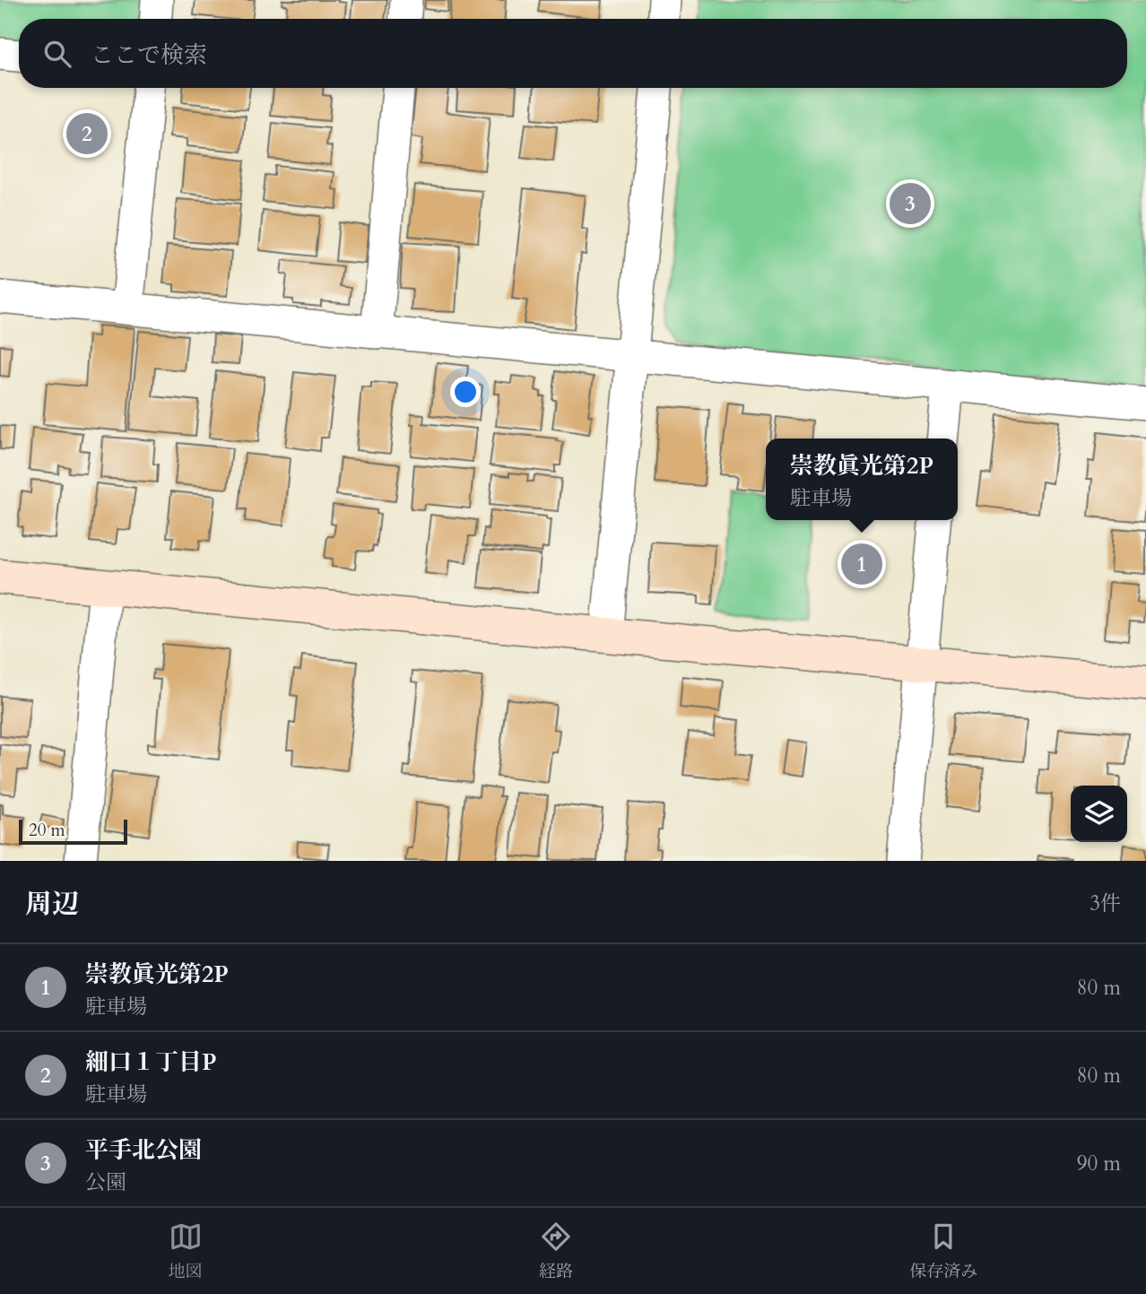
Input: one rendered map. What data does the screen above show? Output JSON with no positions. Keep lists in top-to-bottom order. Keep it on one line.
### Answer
{"scale_bar":"20 m","page":{"search":"ここで検索","pins":["2","3","1"],"popup":["崇教眞光第2P","駐車場"],"scale":"20 m","heading":["周辺","3件"],"list":[{"mark":"1","name":"崇教眞光第2P","note":"駐車場","value":"80 m"},{"mark":"2","name":"細口１丁目P","note":"駐車場","value":"80 m"},{"mark":"3","name":"平手北公園","note":"公園","value":"90 m"}],"nav":["地図","経路","保存済み"]}}
